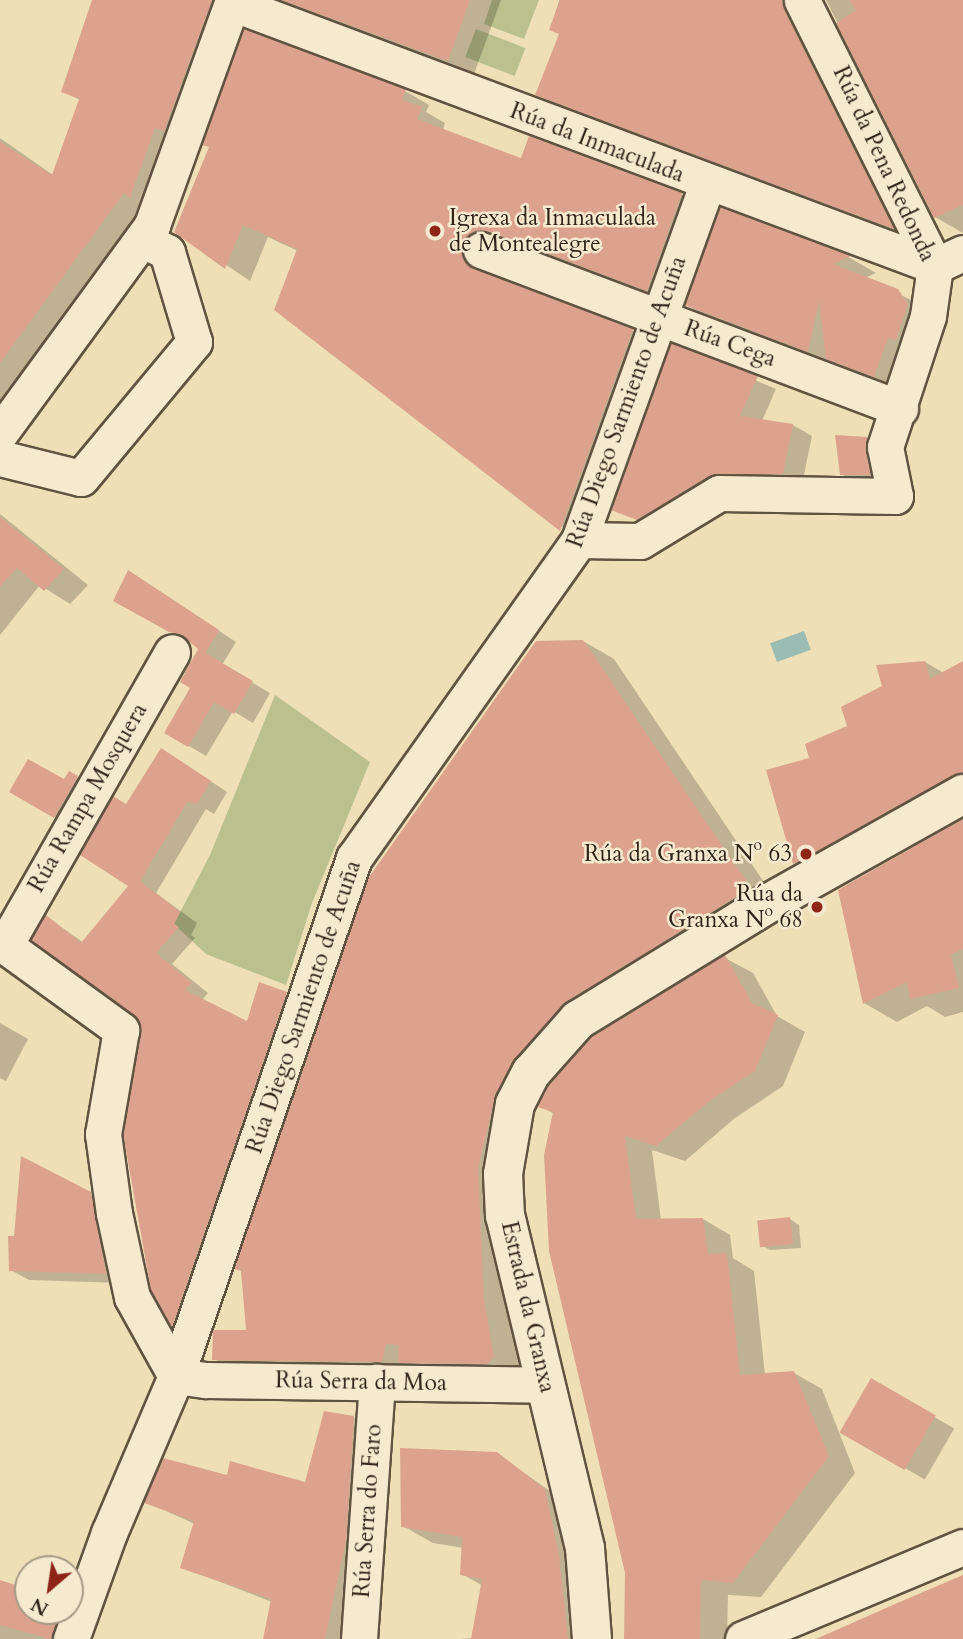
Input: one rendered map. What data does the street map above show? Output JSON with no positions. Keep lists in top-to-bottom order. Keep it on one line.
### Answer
{"streets":{"main road":["Estrada da Granxa"],"street":["Rúa da Inmaculada","Rúa da Pena Redonda","Rúa Cega","Rúa Diego Sarmiento de Acuña","Rúa Rampa Mosquera","Rúa Serra da Moa","Rúa Serra do Faro"]},"crossings":[["Rúa da Inmaculada","Rúa da Pena Redonda"],["Rúa da Inmaculada","Rúa Diego Sarmiento de Acuña"],["Rúa da Pena Redonda","Rúa Cega"],["Rúa da Pena Redonda","Rúa Diego Sarmiento de Acuña"],["Rúa Cega","Rúa Diego Sarmiento de Acuña"],["Rúa Diego Sarmiento de Acuña","Rúa Serra da Moa"],["Estrada da Granxa","Rúa Serra da Moa"],["Rúa Serra da Moa","Rúa Serra do Faro"]],"places":["Igrexa da Inmaculada de Montealegre","Rúa da Granxa Nº 63","Rúa da Granxa Nº 68"],"north":"bottom left"}
